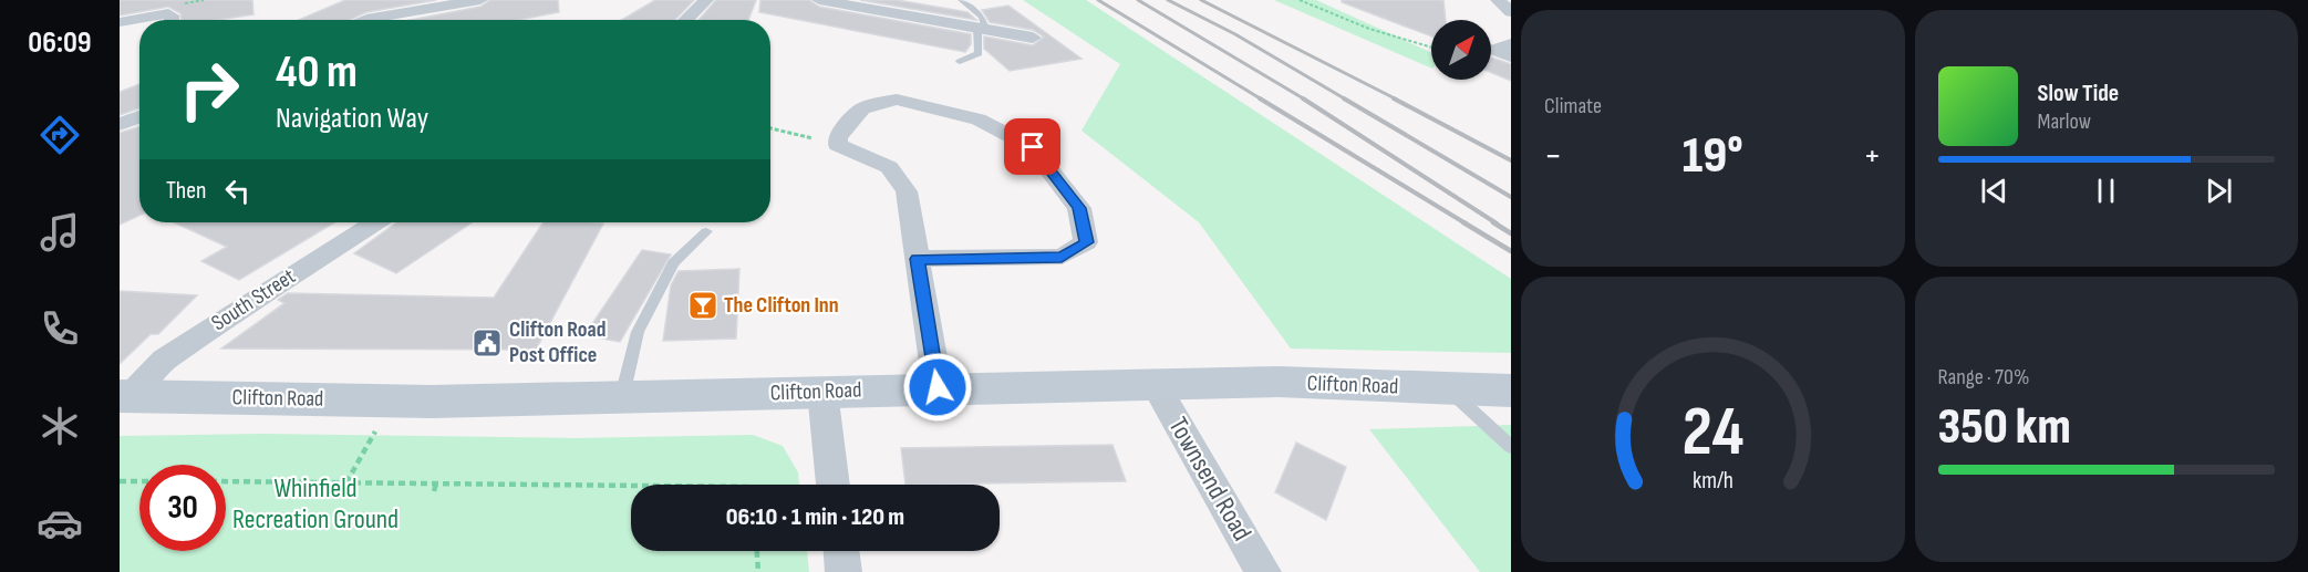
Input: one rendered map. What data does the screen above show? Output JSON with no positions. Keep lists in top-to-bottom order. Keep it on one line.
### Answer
{"streets":{"street":["South Street","Clifton Road","Townsend Road"]},"crossings":[["South Street","Clifton Road"],["Clifton Road","Townsend Road"]],"parks":["Whinfield Recreation Ground"],"places":{"bar":["The Clifton Inn"],"public building":["Clifton Road Post Office"]},"north":"top right","page":{"tabs":"06:09","tile":["Climate",["Range · 70%","350 km"]],"turn":["40 m","Navigation Way"],"song":["Slow Tide","Marlow"],"heat":["−","19°","+"],"then":"Then","limit":"30","trip":"06:10 · 1 min · 120 m","gauge":["24","km/h"]}}
